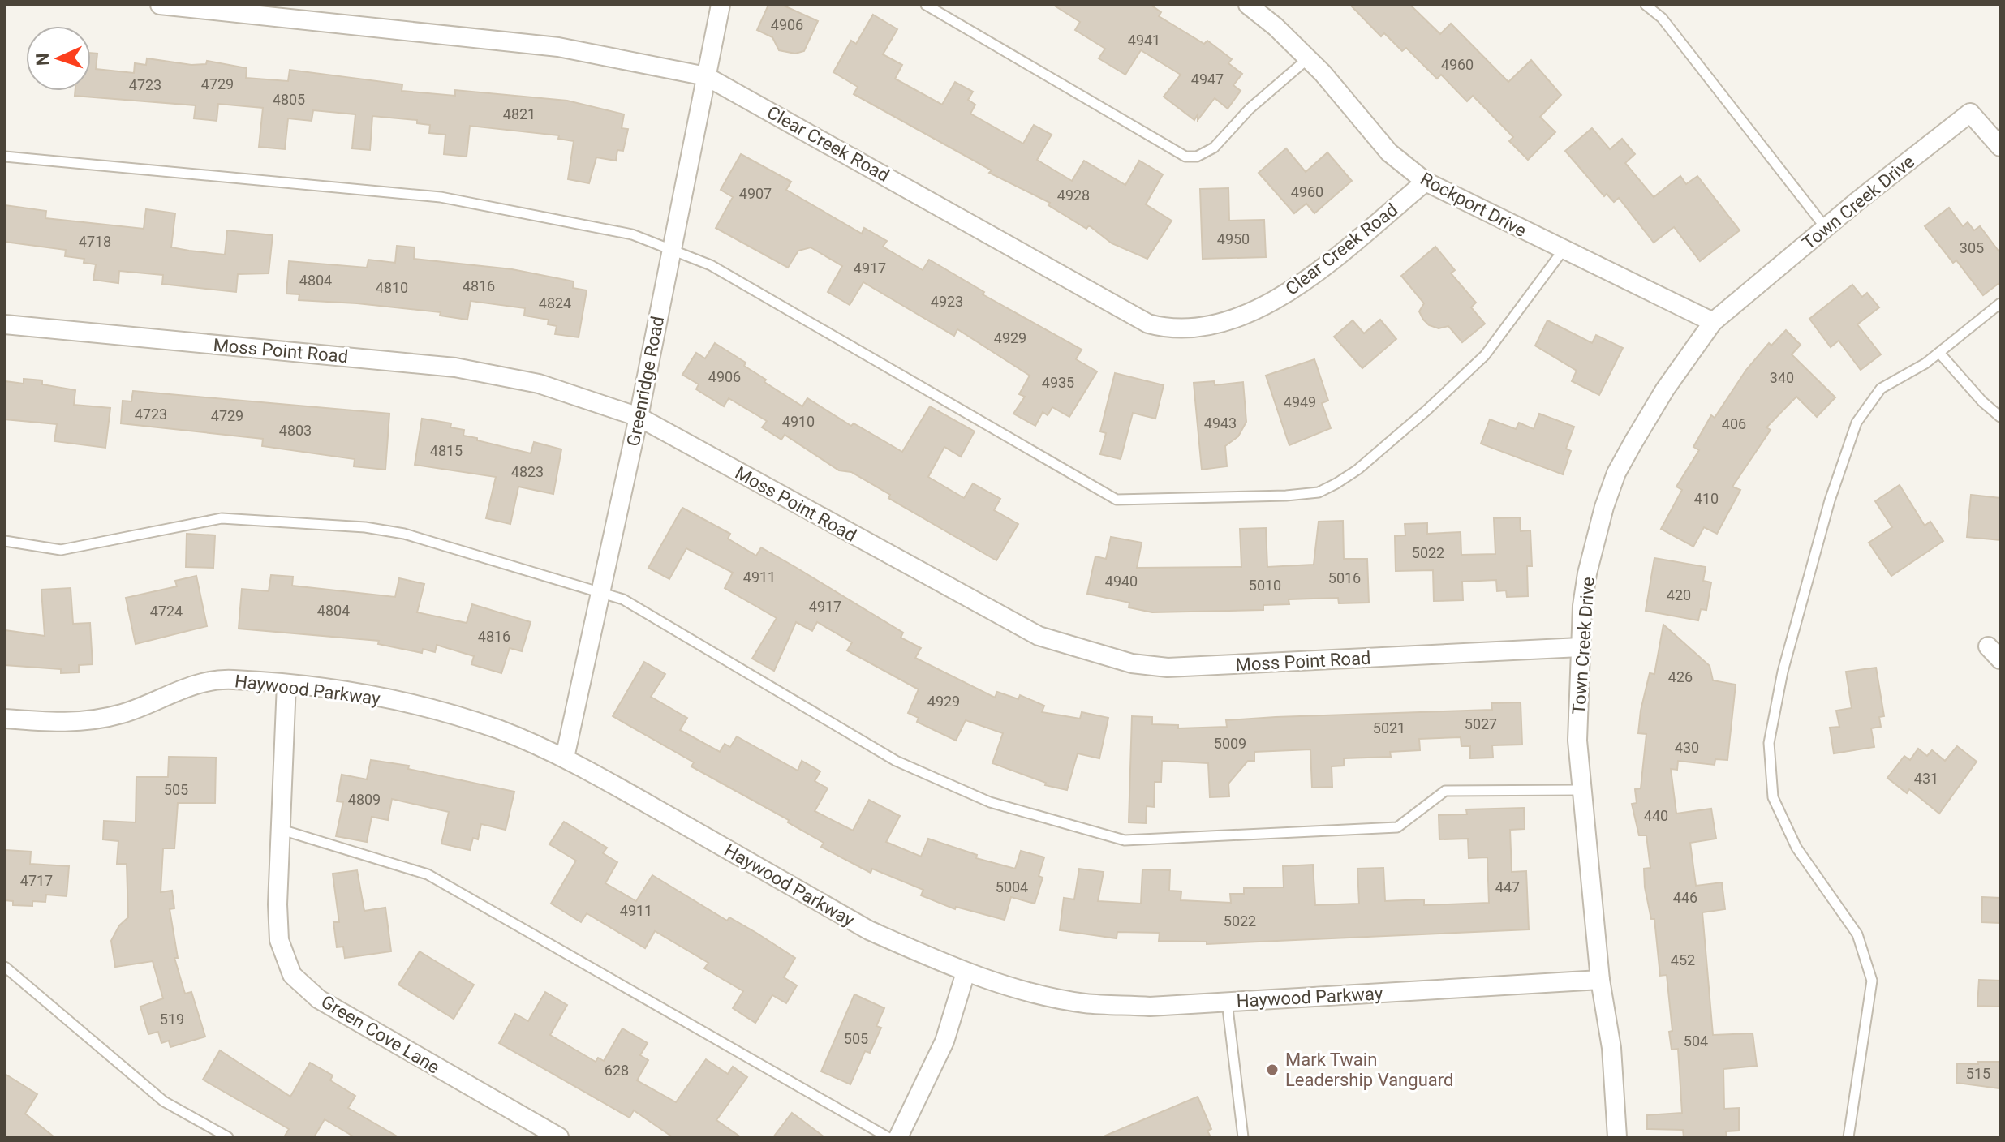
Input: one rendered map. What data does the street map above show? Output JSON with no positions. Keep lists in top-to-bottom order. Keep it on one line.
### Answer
{"streets":{"street":["Clear Creek Road","Town Creek Drive","Rockport Drive","Moss Point Road","Greenridge Road","Haywood Parkway","Green Cove Lane"]},"crossings":[["Clear Creek Road","Rockport Drive"],["Clear Creek Road","Greenridge Road"],["Town Creek Drive","Rockport Drive"],["Town Creek Drive","Moss Point Road"],["Town Creek Drive","Haywood Parkway"],["Moss Point Road","Greenridge Road"],["Greenridge Road","Haywood Parkway"],["Haywood Parkway","Green Cove Lane"]],"places":["Mark Twain Leadership Vanguard"],"house_numbers":["4906","4941","4960","4947","4729","4723","4805","4821","4960","4907","4928","4950","4718","305","4917","4804","4816","4810","4923","4824","4929","4906","340","4935","4949","4723","4729","4910","4943","406","4803","4815","4823","410","5022","4911","5016","4940","5010","420","4917","4804","4724","4816","426","4929","5027","5021","5009","430","431","505","4809","440","4717","5004","447","446","4911","5022","452","519","505","504","628","515"],"north":"left"}
